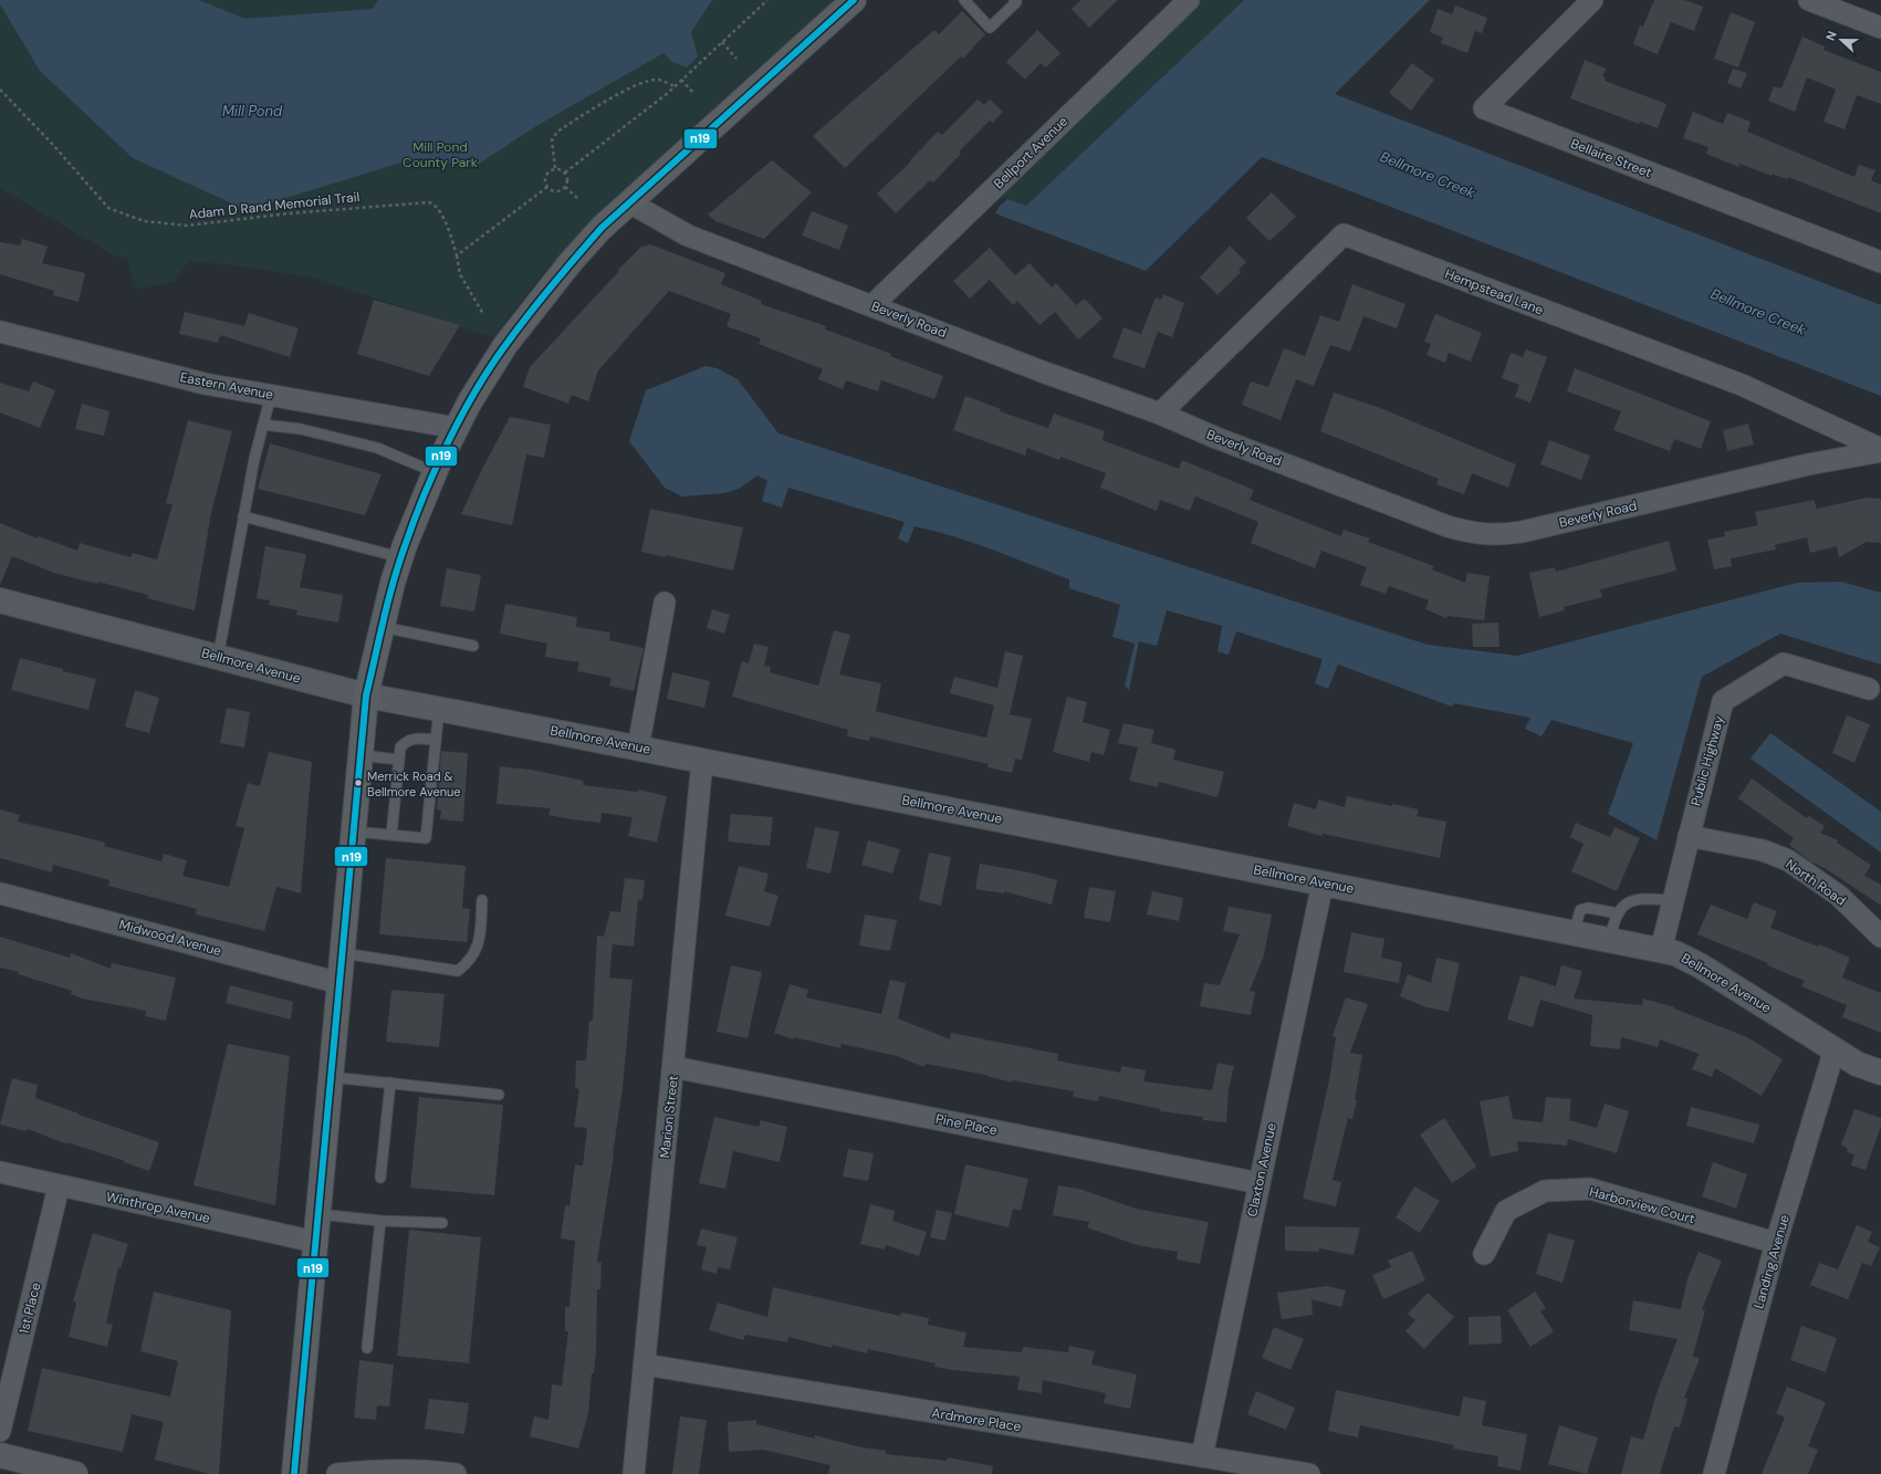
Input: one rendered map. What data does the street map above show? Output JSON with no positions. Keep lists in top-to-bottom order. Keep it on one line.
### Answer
{"streets":{"main road":["Bellmore Avenue"],"street":["Bellport Avenue","Bellaire Street","Hempstead Lane","Beverly Road","Eastern Avenue","Public Highway","North Road","Midwood Avenue","Marion Street","Pine Place","Claxton Avenue","Harborview Court","Winthrop Avenue","Landing Avenue","1st Place","Ardmore Place"],"path":["Adam D Rand Memorial Trail"]},"crossings":[["Bellport Avenue","Beverly Road"],["Hempstead Lane","Beverly Road"],["Bellmore Avenue","Public Highway"],["Bellmore Avenue","Marion Street"],["Bellmore Avenue","Claxton Avenue"],["Bellmore Avenue","Landing Avenue"],["Public Highway","North Road"],["Marion Street","Pine Place"],["Marion Street","Ardmore Place"],["Pine Place","Claxton Avenue"],["Claxton Avenue","Ardmore Place"],["Harborview Court","Landing Avenue"],["Winthrop Avenue","1st Place"]],"water":["Mill Pond","Bellmore Creek"],"parks":["Mill Pond County Park"],"places":["Merrick Road & Bellmore Avenue"],"lines":["transit line n19"],"north":"left"}
